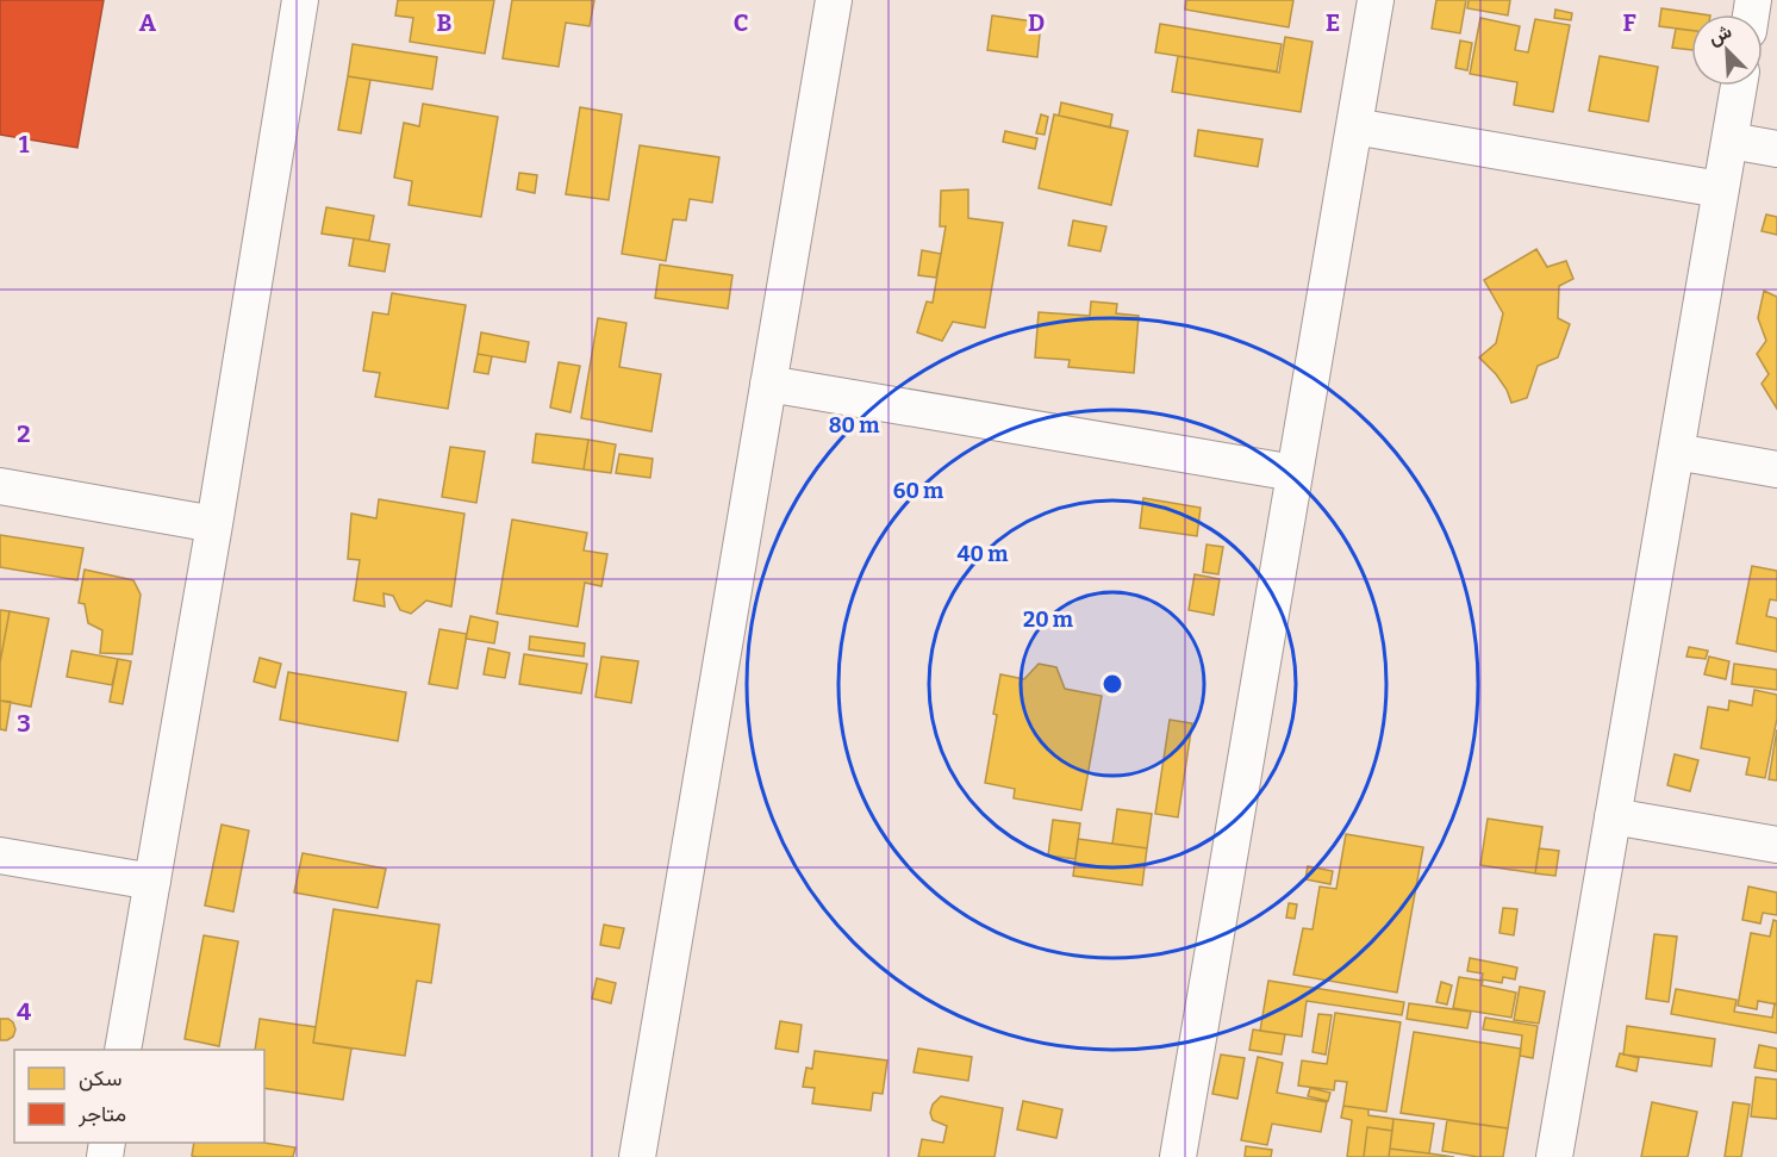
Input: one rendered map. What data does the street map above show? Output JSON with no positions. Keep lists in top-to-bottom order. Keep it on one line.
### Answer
{"legend":["سكن","متاجر"],"north":"top left","grid":{"columns":["A","B","C","D","E","F"],"rows":["1","2","3","4"]},"rings":["80 m","60 m","40 m","20 m"]}
